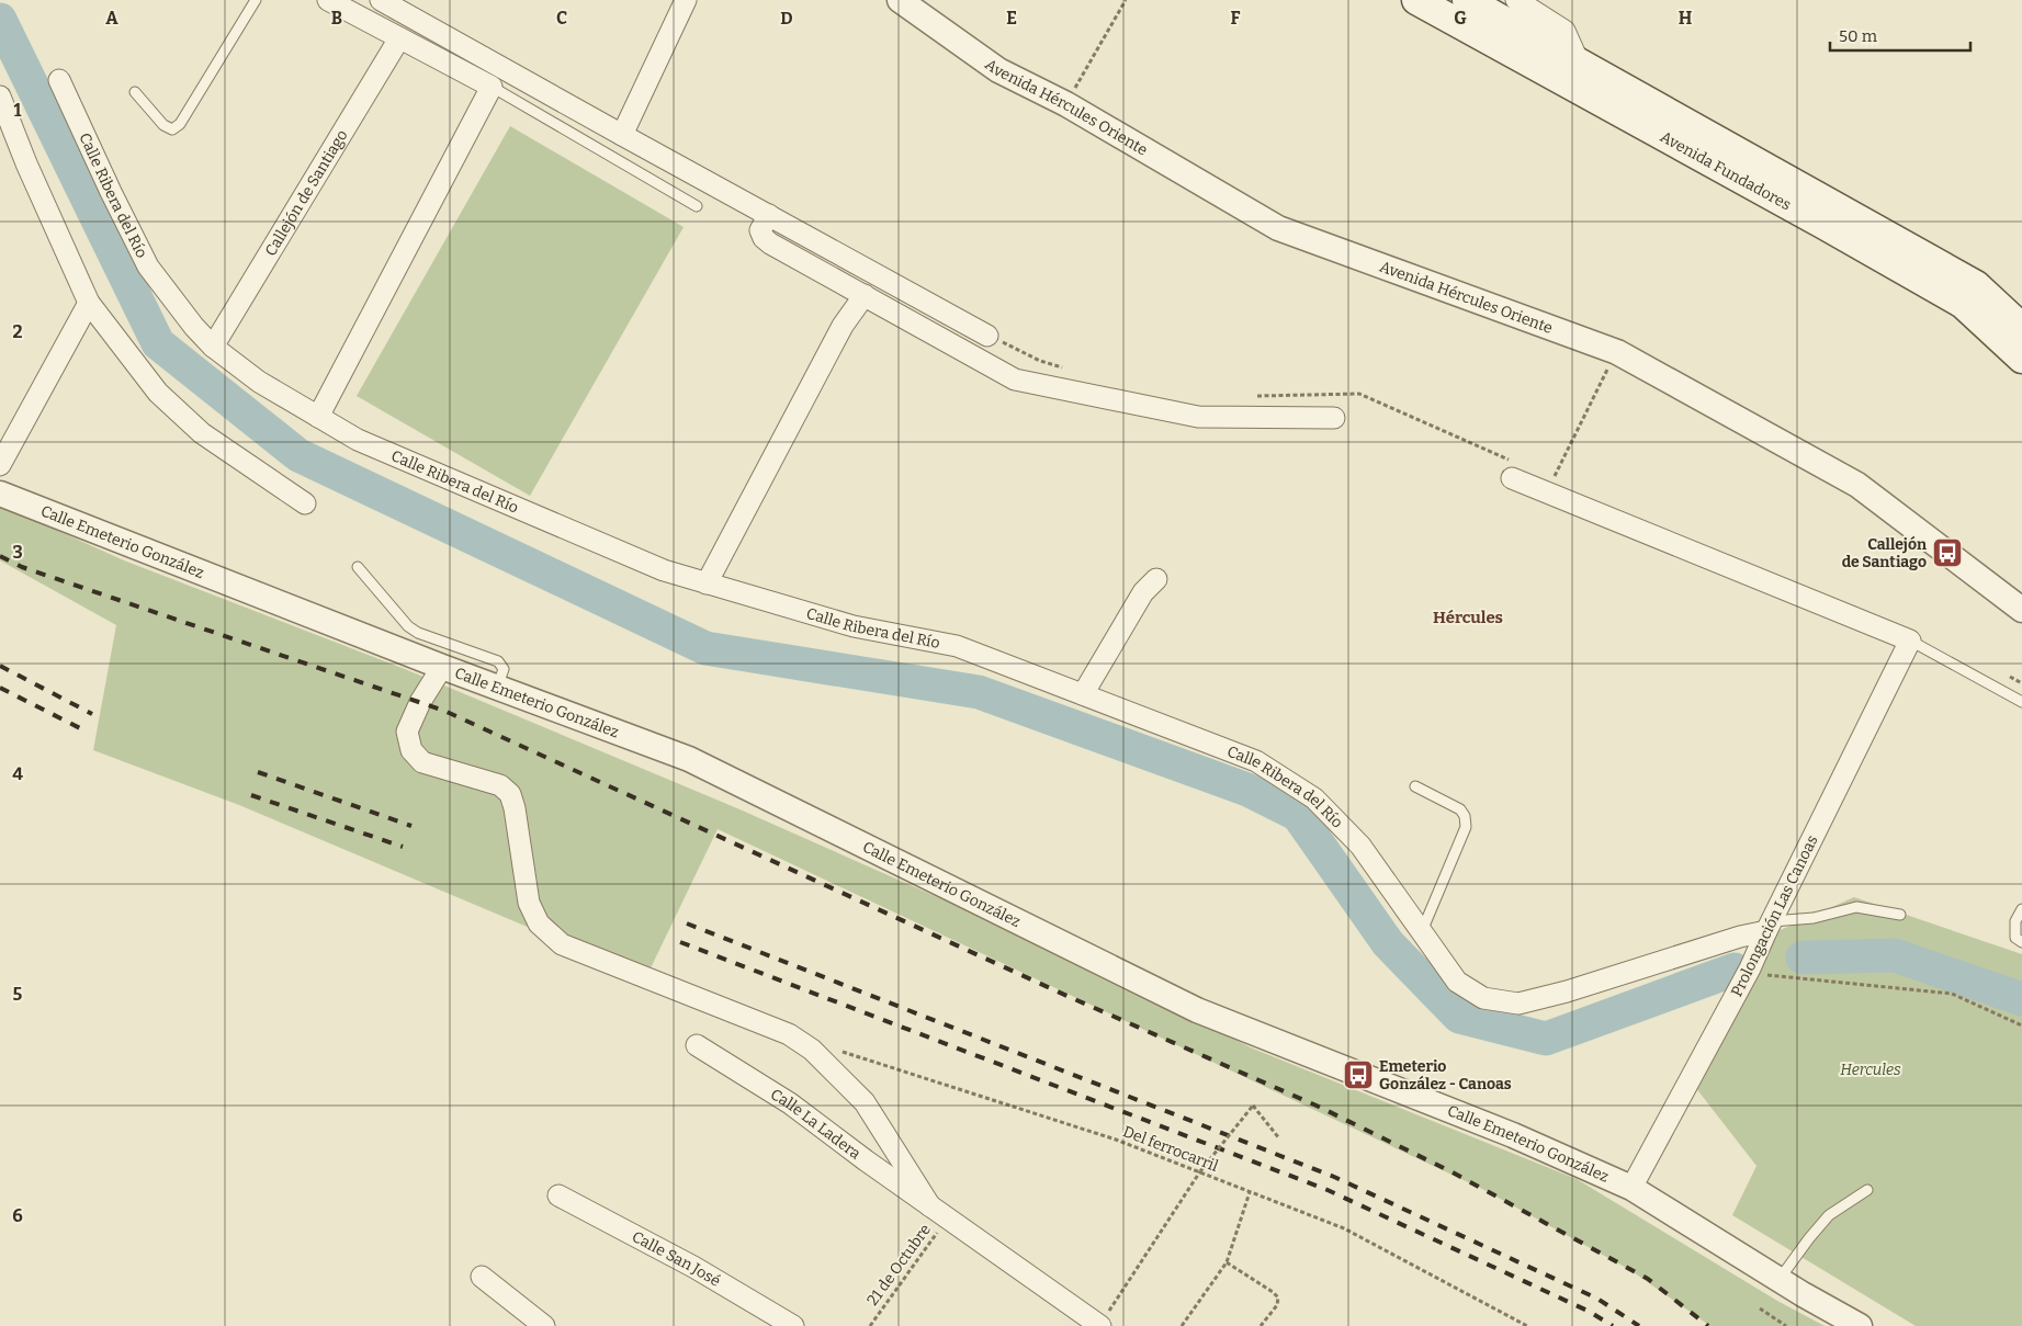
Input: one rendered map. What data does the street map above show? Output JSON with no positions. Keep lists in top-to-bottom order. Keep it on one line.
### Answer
{"streets":{"main road":["Avenida Fundadores"],"street":["Avenida Hércules Oriente","Callejón de Santiago","Calle Ribera del Río","Calle Emeterio González","Prolongación Las Canoas","Calle La Ladera","Calle San José"],"path":["Del ferrocarril","21 de Octubre"]},"crossings":[["Callejón de Santiago","Calle Ribera del Río"],["Calle Ribera del Río","Prolongación Las Canoas"],["Calle Emeterio González","Prolongación Las Canoas"],["Calle Emeterio González","Calle La Ladera"],["Calle La Ladera","21 de Octubre"]],"districts":["Hércules"],"parks":["Hercules"],"places":{"bus stop":["Callejón de Santiago","Emeterio González - Canoas"]},"scale_bar":"50 m","grid":{"columns":["A","B","C","D","E","F","G","H"],"rows":["1","2","3","4","5","6"]}}
